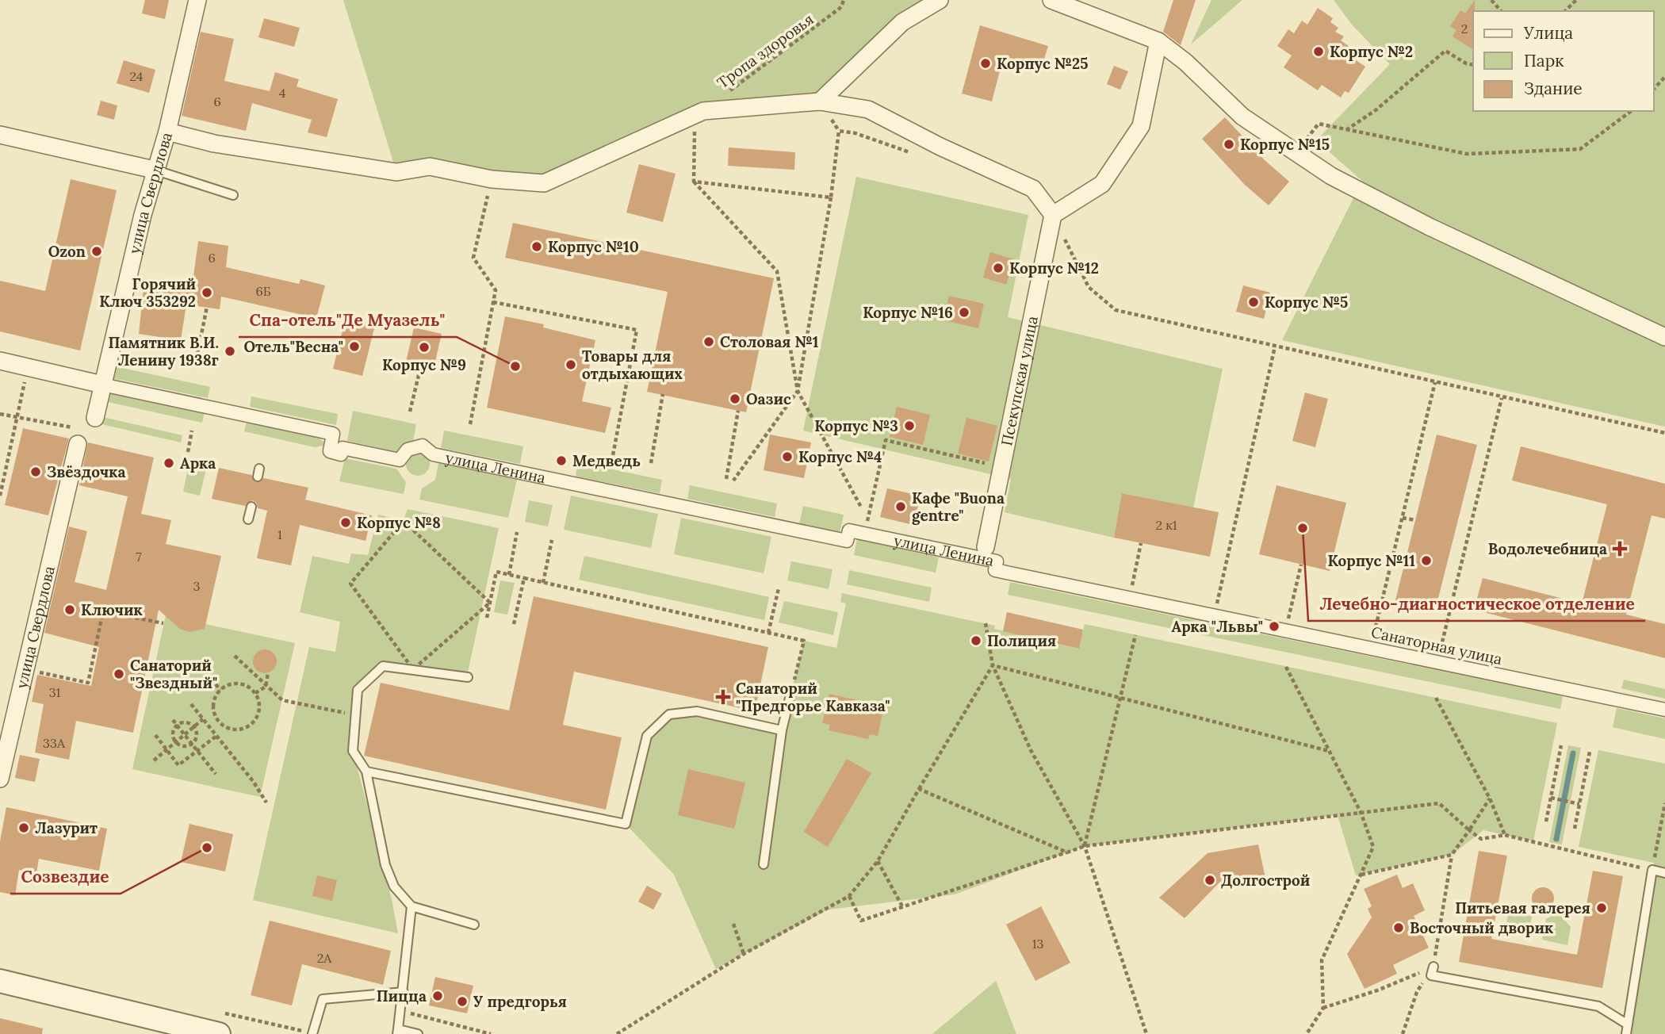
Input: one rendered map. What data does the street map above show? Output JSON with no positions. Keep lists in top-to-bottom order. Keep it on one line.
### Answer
{"streets":{"street":["улица Свердлова","Псекупская улица","улица Ленина","Санаторная улица"],"path":["Тропа здоровья"]},"crossings":[["улица Свердлова","улица Ленина"],["улица Ленина","Санаторная улица"]],"places":{"other":["Корпус №2","Корпус №25","Корпус №15","Корпус №10","Ozon","Корпус №12","Горячий Ключ 353292","Корпус №5","Корпус №16","Столовая №1","Отель\"Весна\"","Корпус №9","Памятник В.И. Ленину 1938г","Товары для отдыхающих","Спа-отель\"Де Муазель\"","Оазис","Корпус №3","Корпус №4","Медведь","Арка","Звёздочка","Кафе \"Buona gentre\"","Корпус №8","Лечебно-диагностическое отделение","Корпус №11","Ключик","Арка \"Львы\"","Полиция","Санаторий \"Звездный\"","Лазурит","Созвездие","Долгострой","Питьевая галерея","Восточный дворик","Пицца","У предгорья"],"health":["Водолечебница","Санаторий \"Предгорье Кавказа\""]},"house_numbers":["2","24","4","6","6","6Б","2 к1","1","7","3","31","33А","13","2А"],"legend":["Улица","Парк","Здание"]}
